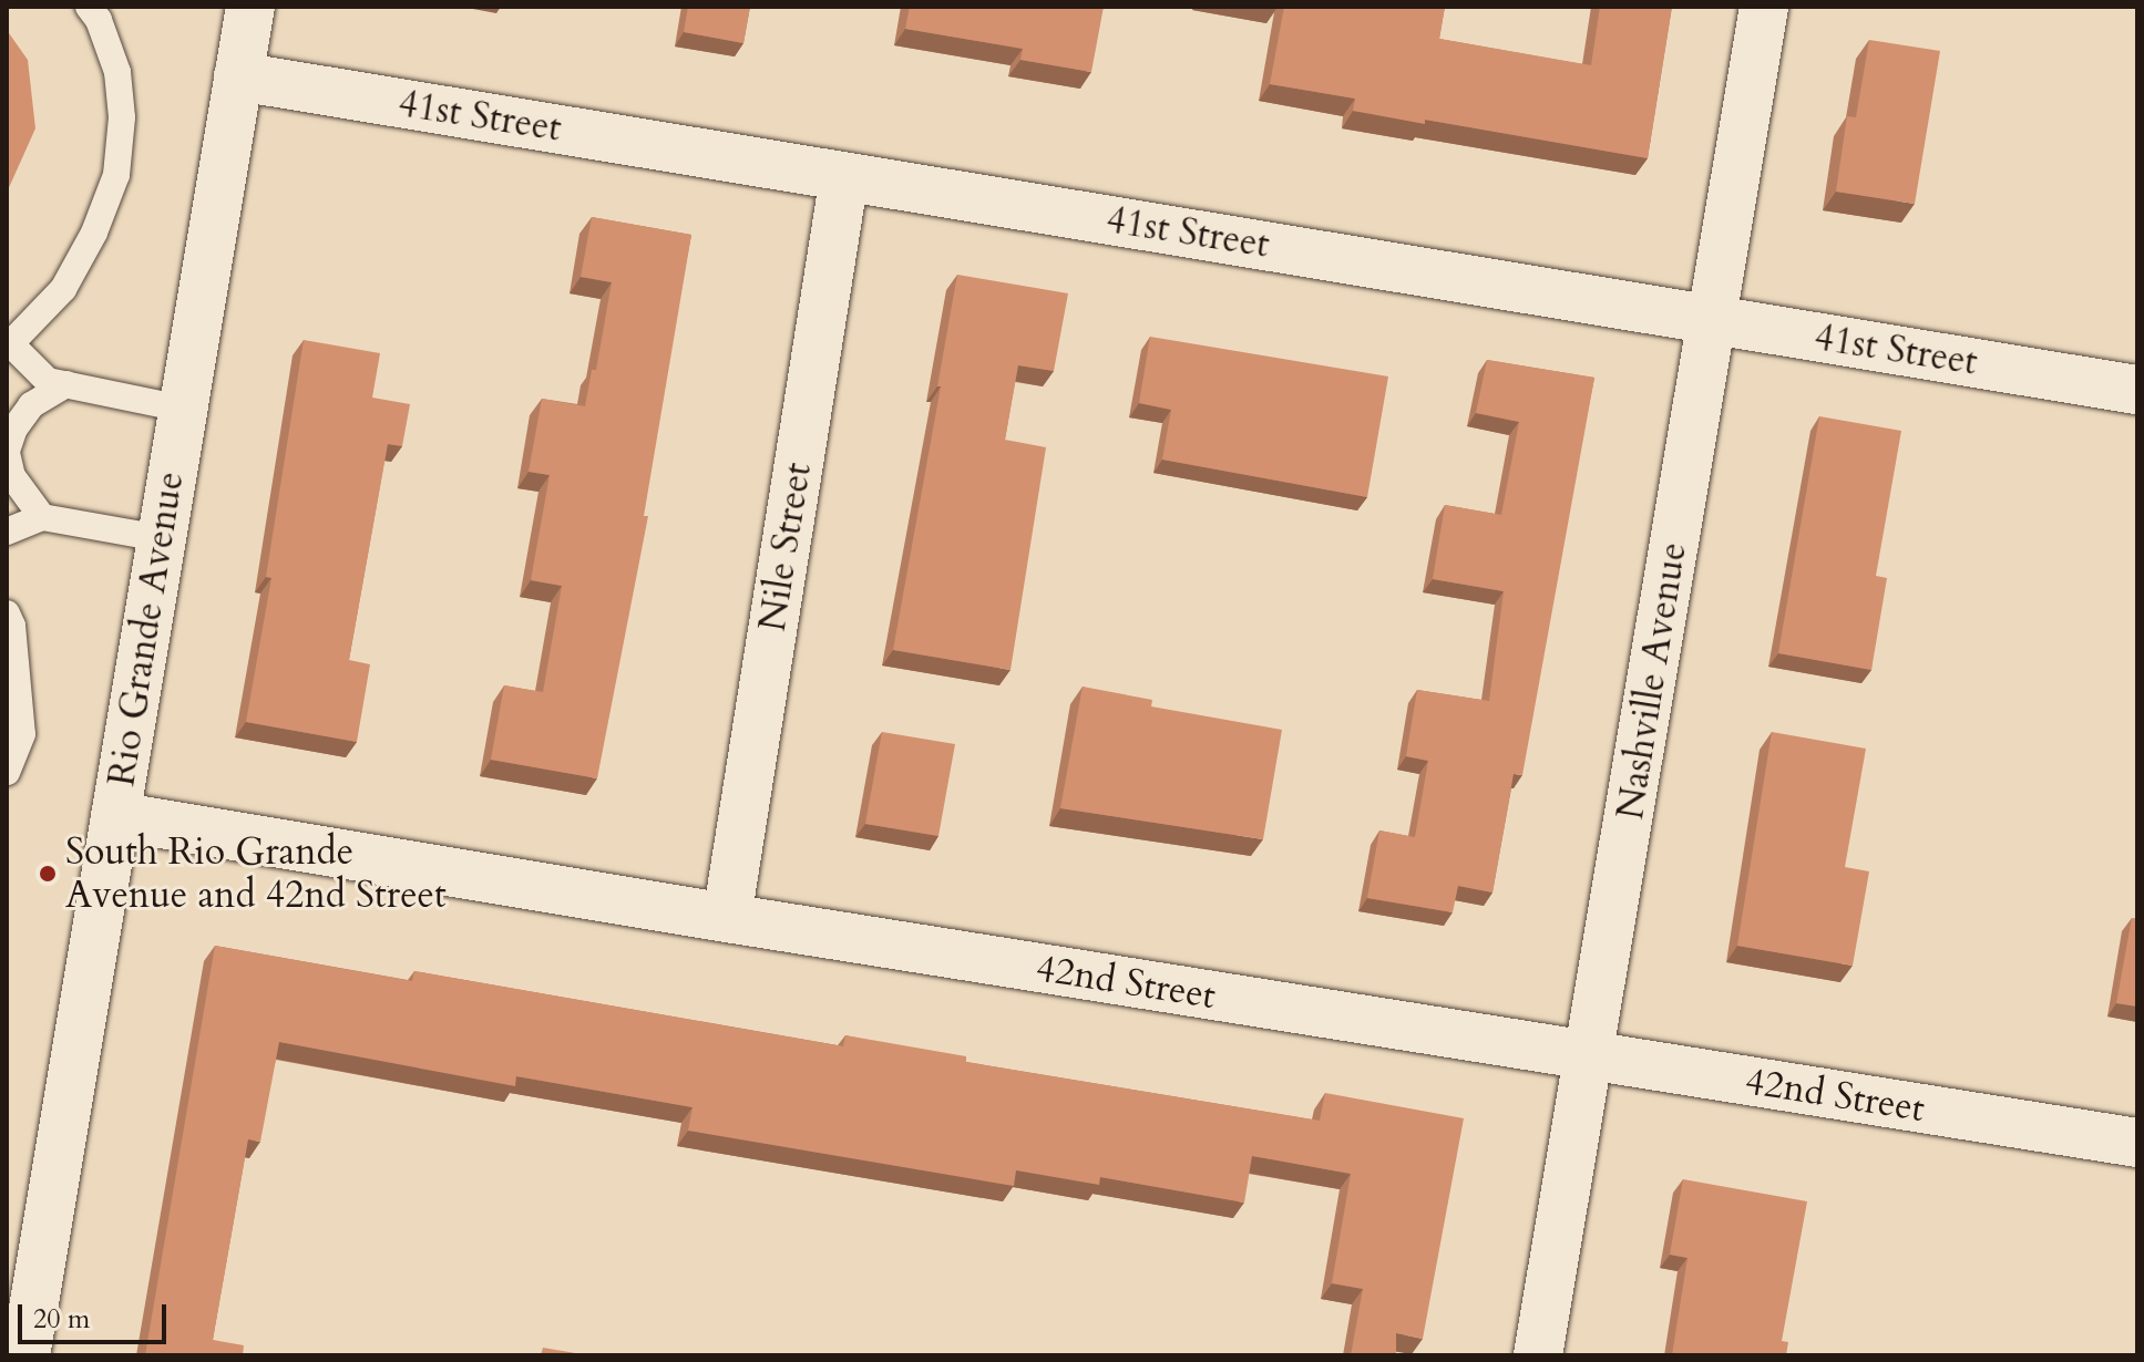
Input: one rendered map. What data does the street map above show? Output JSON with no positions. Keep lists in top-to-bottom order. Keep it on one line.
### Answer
{"streets":{"street":["41st Street","Nile Street","Rio Grande Avenue","Nashville Avenue","42nd Street"]},"crossings":[["41st Street","Nile Street"],["41st Street","Rio Grande Avenue"],["41st Street","Nashville Avenue"],["Nile Street","42nd Street"],["Rio Grande Avenue","42nd Street"],["Nashville Avenue","42nd Street"]],"places":["South Rio Grande Avenue and 42nd Street"],"scale_bar":"20 m"}
